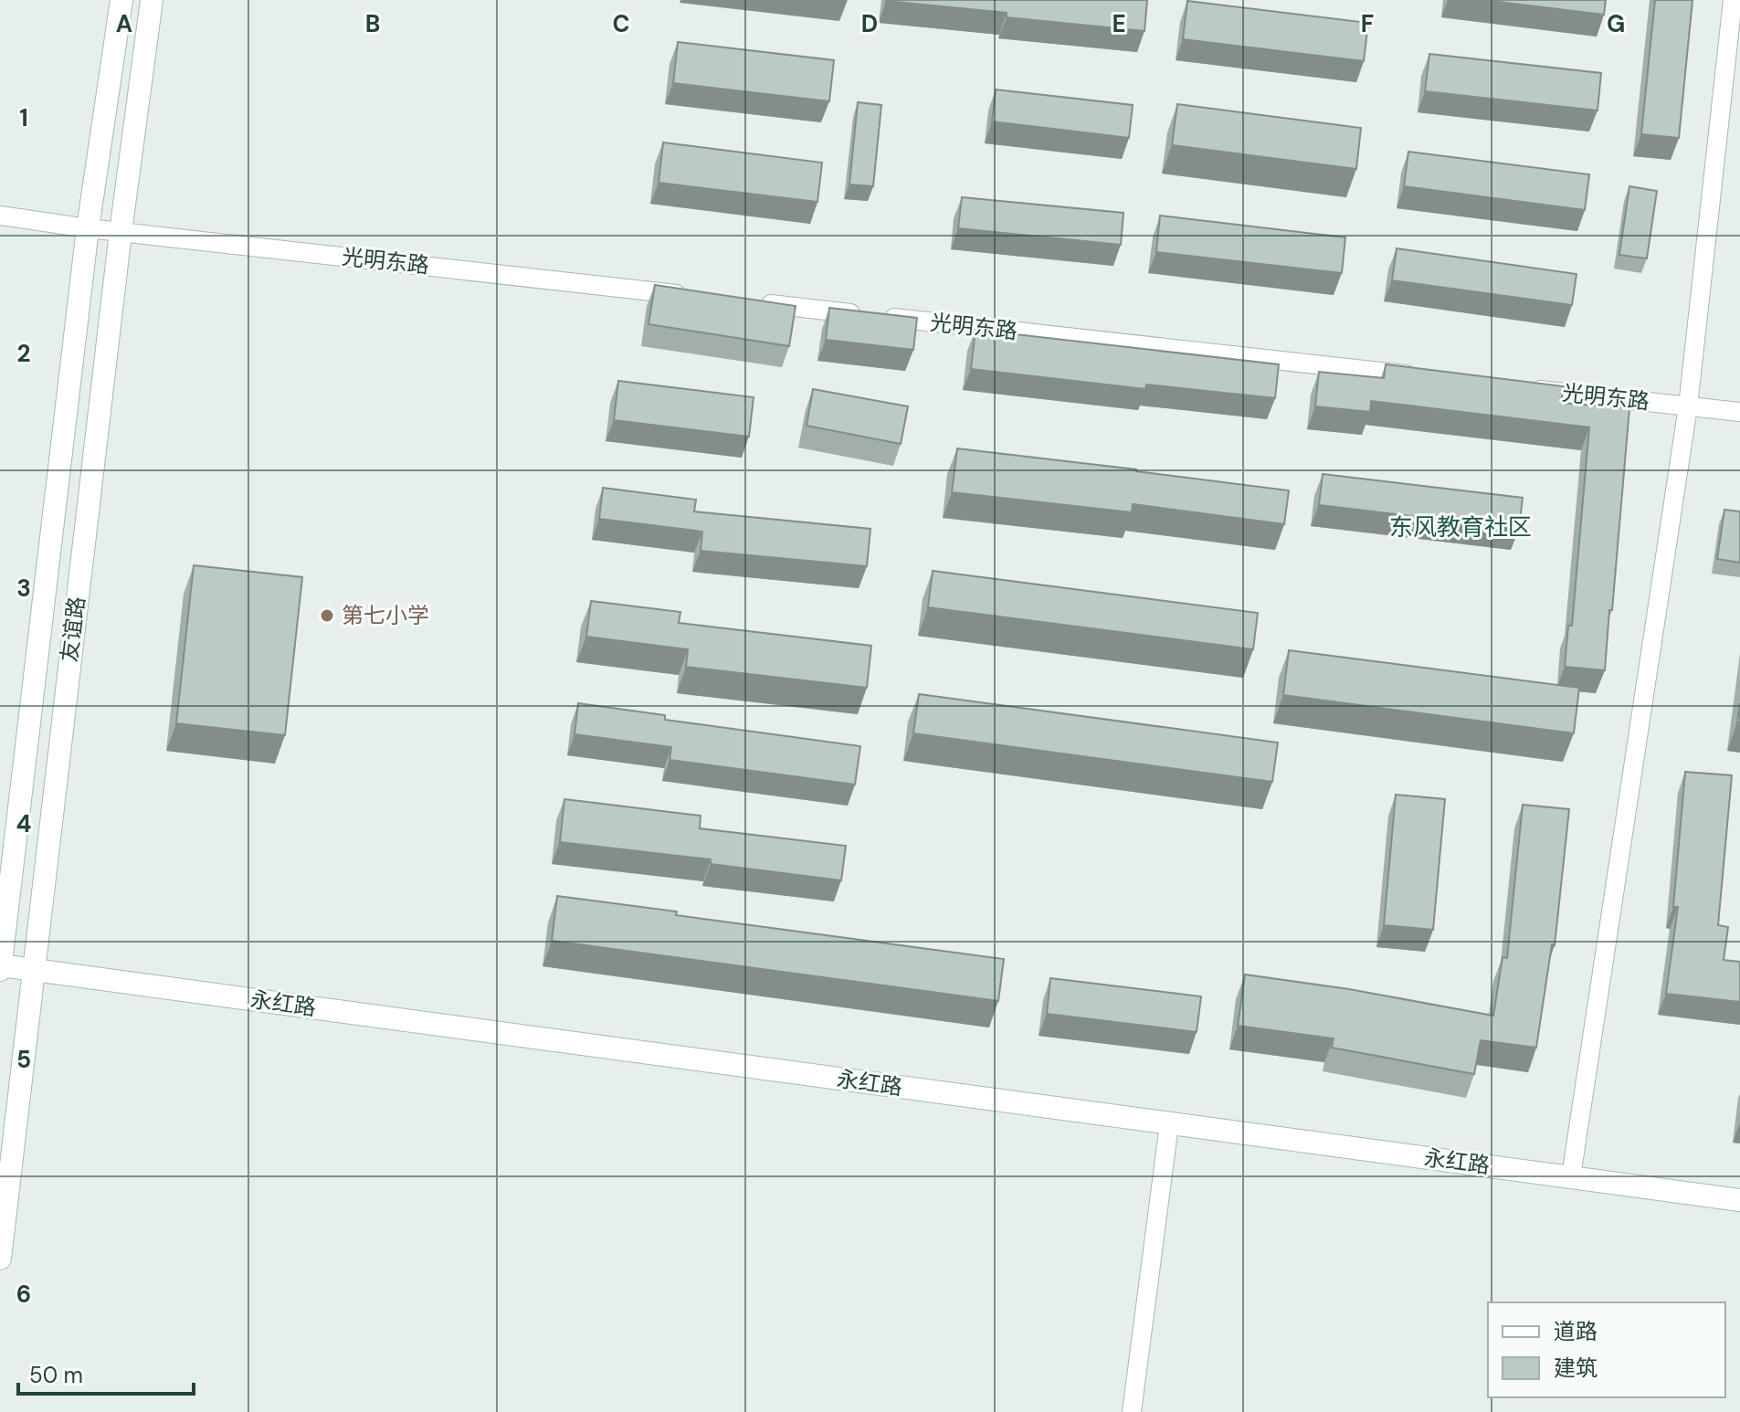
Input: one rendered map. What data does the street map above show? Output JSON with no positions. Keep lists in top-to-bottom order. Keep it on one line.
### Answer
{"streets":{"main road":["友谊路","永红路"],"street":["光明东路"]},"crossings":[["光明东路","友谊路"],["友谊路","永红路"]],"districts":["东风教育社区"],"places":["第七小学"],"legend":["道路","建筑"],"scale_bar":"50 m","grid":{"columns":["A","B","C","D","E","F","G"],"rows":["1","2","3","4","5","6"]}}
